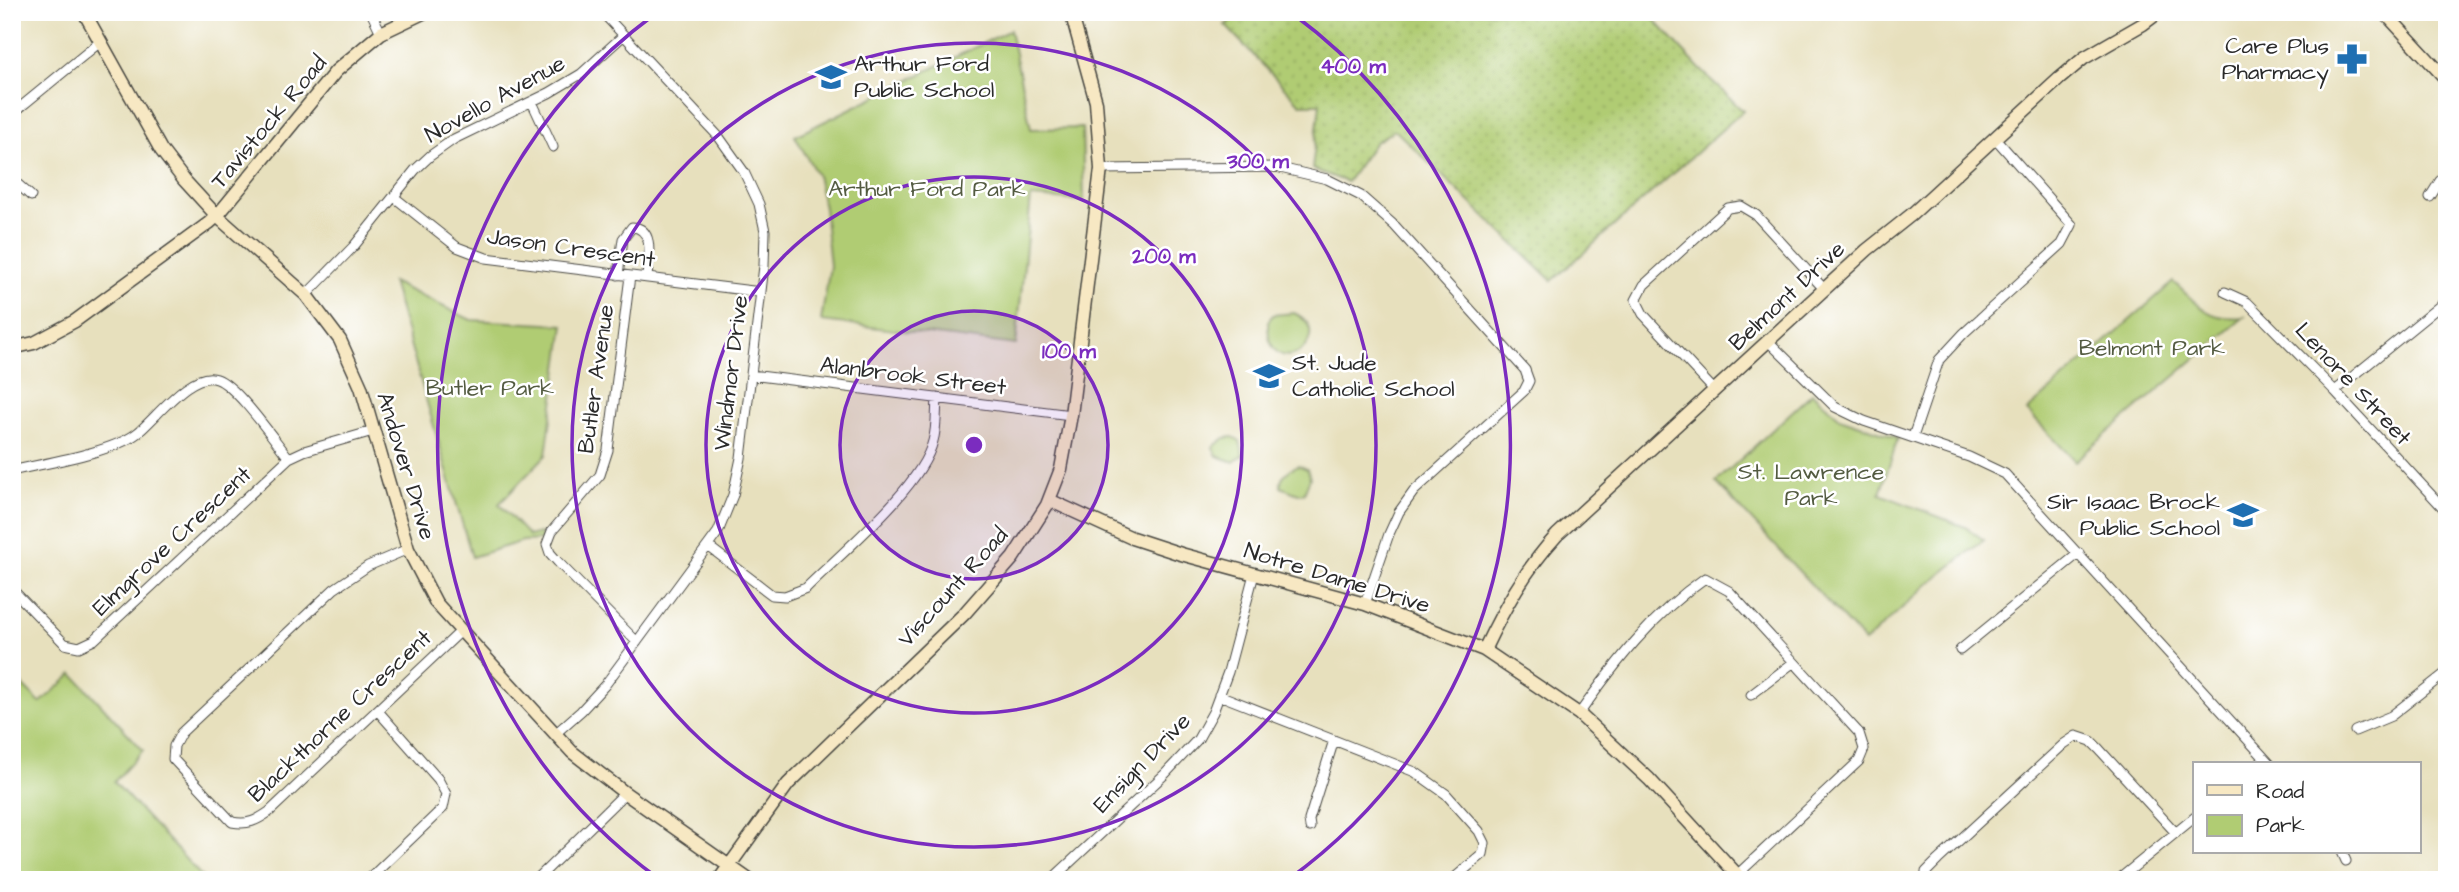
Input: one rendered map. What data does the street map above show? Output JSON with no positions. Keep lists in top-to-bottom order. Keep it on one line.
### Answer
{"streets":{"street":["Novello Avenue","Tavistock Road","Jason Crescent","Belmont Drive","Windmor Drive","Alanbrook Street","Butler Avenue","Lenore Street","Andover Drive","Elmgrove Crescent","Notre Dame Drive","Viscount Road","Blackthorne Crescent","Ensign Drive"]},"crossings":[["Novello Avenue","Jason Crescent"],["Novello Avenue","Windmor Drive"],["Novello Avenue","Andover Drive"],["Tavistock Road","Andover Drive"],["Jason Crescent","Windmor Drive"],["Jason Crescent","Butler Avenue"],["Belmont Drive","Notre Dame Drive"],["Windmor Drive","Alanbrook Street"],["Windmor Drive","Butler Avenue"],["Windmor Drive","Andover Drive"],["Alanbrook Street","Viscount Road"],["Andover Drive","Elmgrove Crescent"],["Andover Drive","Viscount Road"],["Andover Drive","Blackthorne Crescent"],["Notre Dame Drive","Viscount Road"],["Notre Dame Drive","Ensign Drive"]],"parks":["Arthur Ford Park","Belmont Park","Butler Park","St. Lawrence Park"],"places":{"pharmacy":["Care Plus Pharmacy"],"school or university":["Arthur Ford Public School","St. Jude Catholic School","Sir Isaac Brock Public School"]},"legend":["Road","Park"],"rings":["400 m","300 m","200 m","100 m"]}
